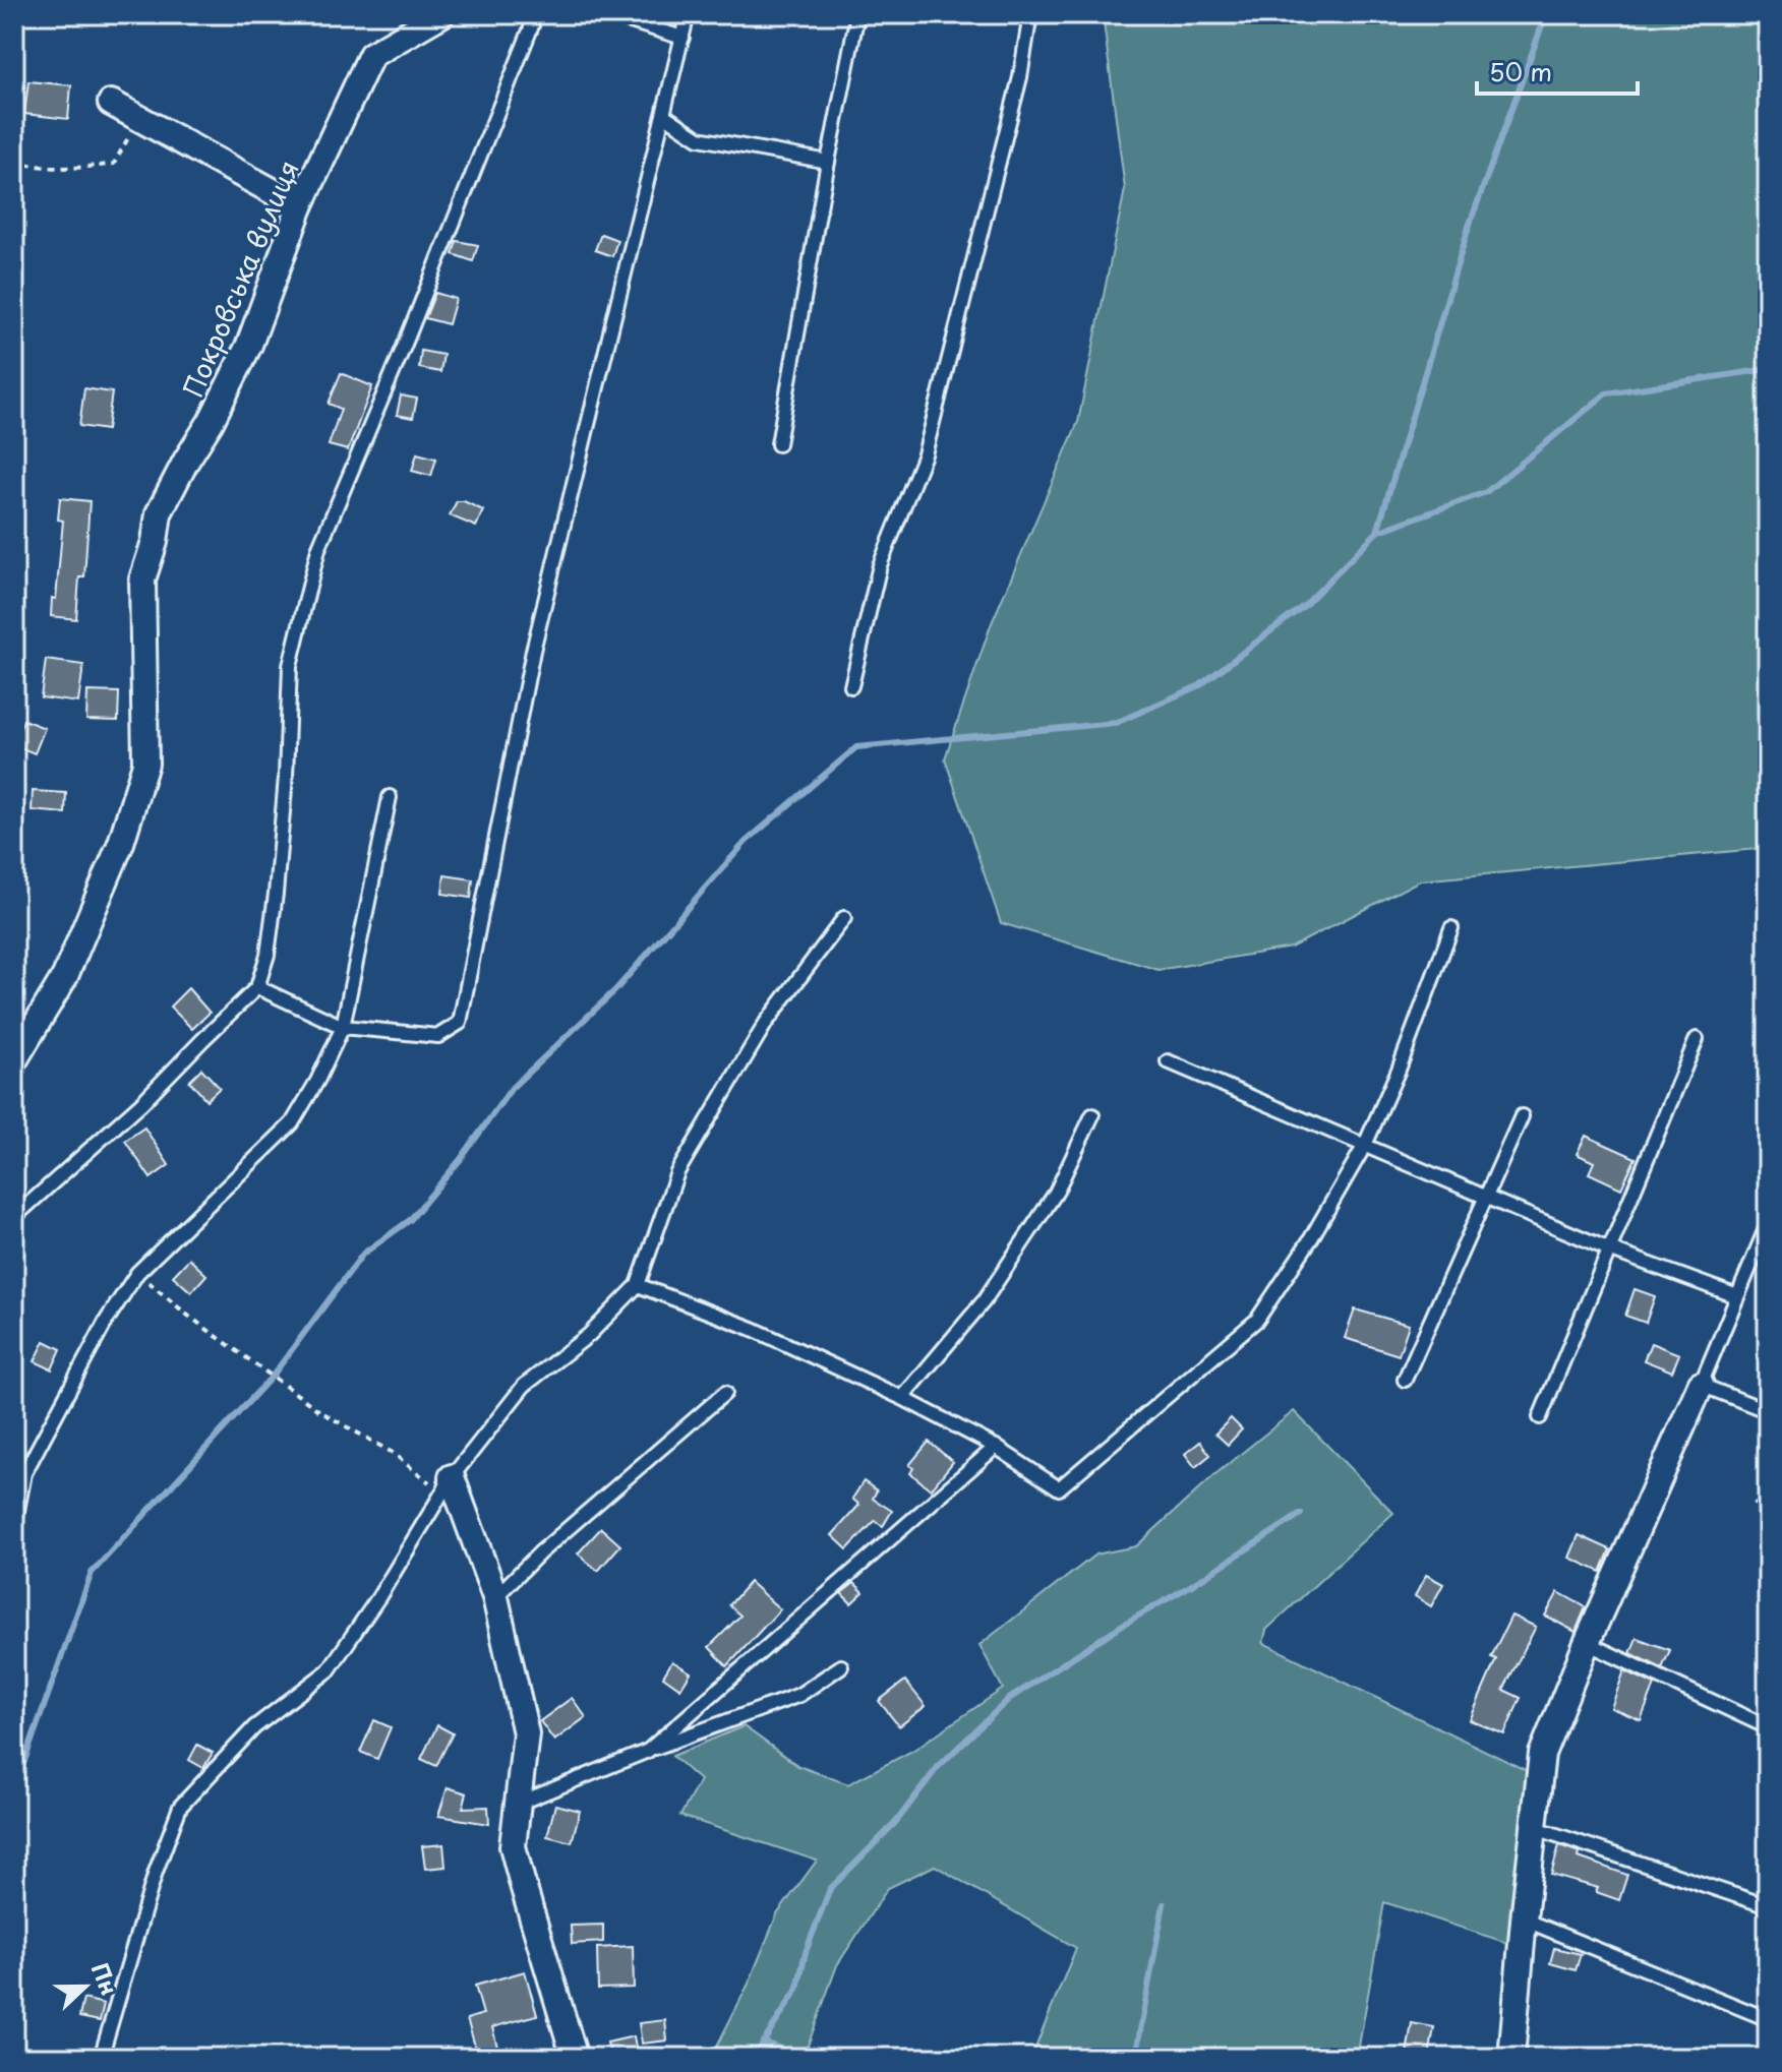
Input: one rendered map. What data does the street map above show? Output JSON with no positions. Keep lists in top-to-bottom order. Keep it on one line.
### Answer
{"streets":{"street":["Покровська вулиця"]},"scale_bar":"50 m","north":"right"}
